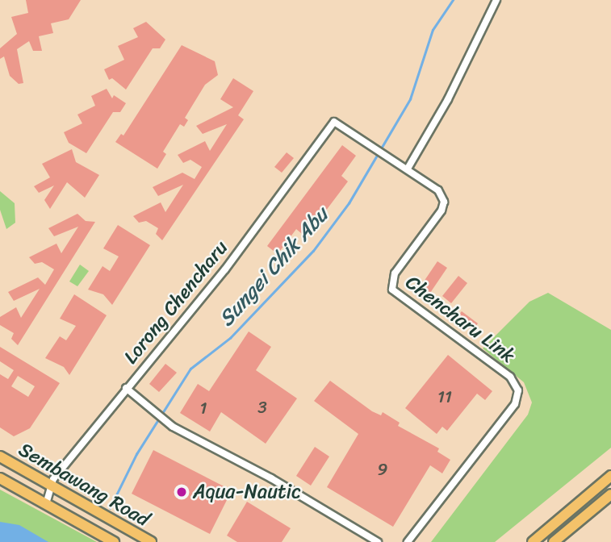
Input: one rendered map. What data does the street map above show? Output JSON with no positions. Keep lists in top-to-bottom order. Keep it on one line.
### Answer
{"streets":{"main road":["Sembawang Road"],"street":["Lorong Chencharu","Chencharu Link"]},"crossings":[["Lorong Chencharu","Chencharu Link"],["Lorong Chencharu","Sembawang Road"]],"water":["Sungei Chik Abu"],"places":["Aqua-Nautic"],"house_numbers":["11","3","1","9"]}
